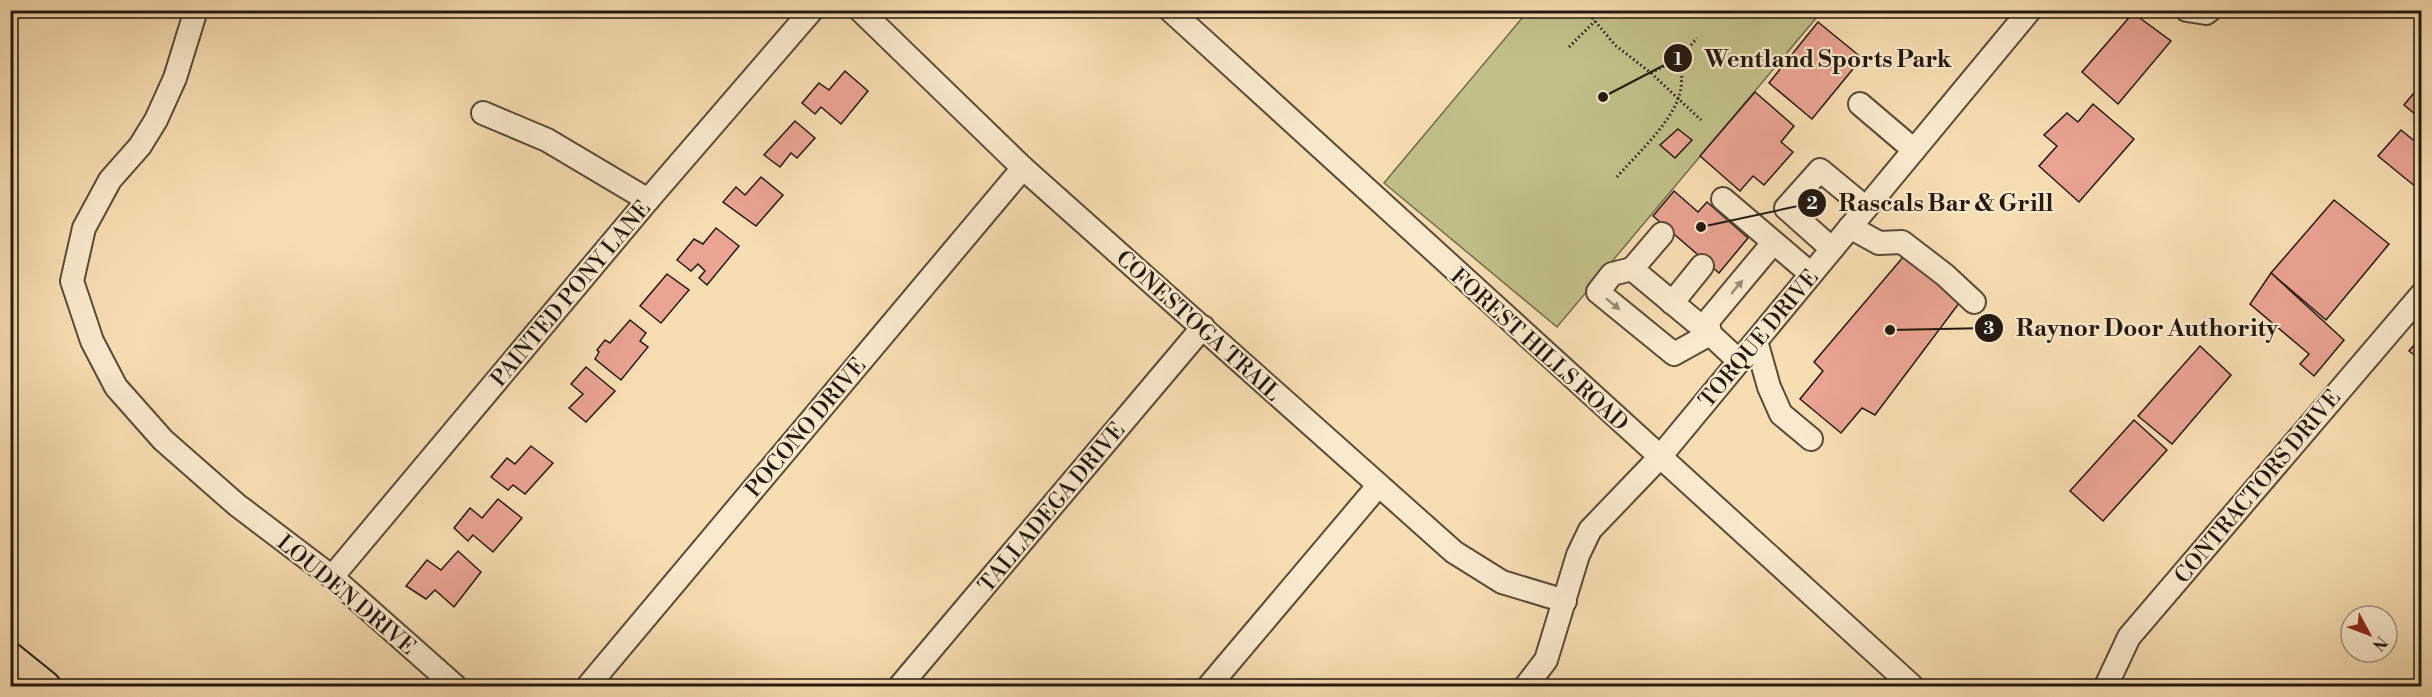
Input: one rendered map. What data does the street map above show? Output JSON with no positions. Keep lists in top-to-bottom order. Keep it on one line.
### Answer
{"streets":{"street":["PAINTED PONY LANE","CONESTOGA TRAIL","TORQUE DRIVE","FOREST HILLS ROAD","POCONO DRIVE","CONTRACTORS DRIVE","TALLADEGA DRIVE","LOUDEN DRIVE"]},"crossings":[["PAINTED PONY LANE","LOUDEN DRIVE"],["CONESTOGA TRAIL","TORQUE DRIVE"],["CONESTOGA TRAIL","POCONO DRIVE"],["CONESTOGA TRAIL","TALLADEGA DRIVE"],["TORQUE DRIVE","FOREST HILLS ROAD"]],"places":["Wentland Sports Park","Rascals Bar & Grill","Raynor Door Authority"],"north":"bottom right"}
